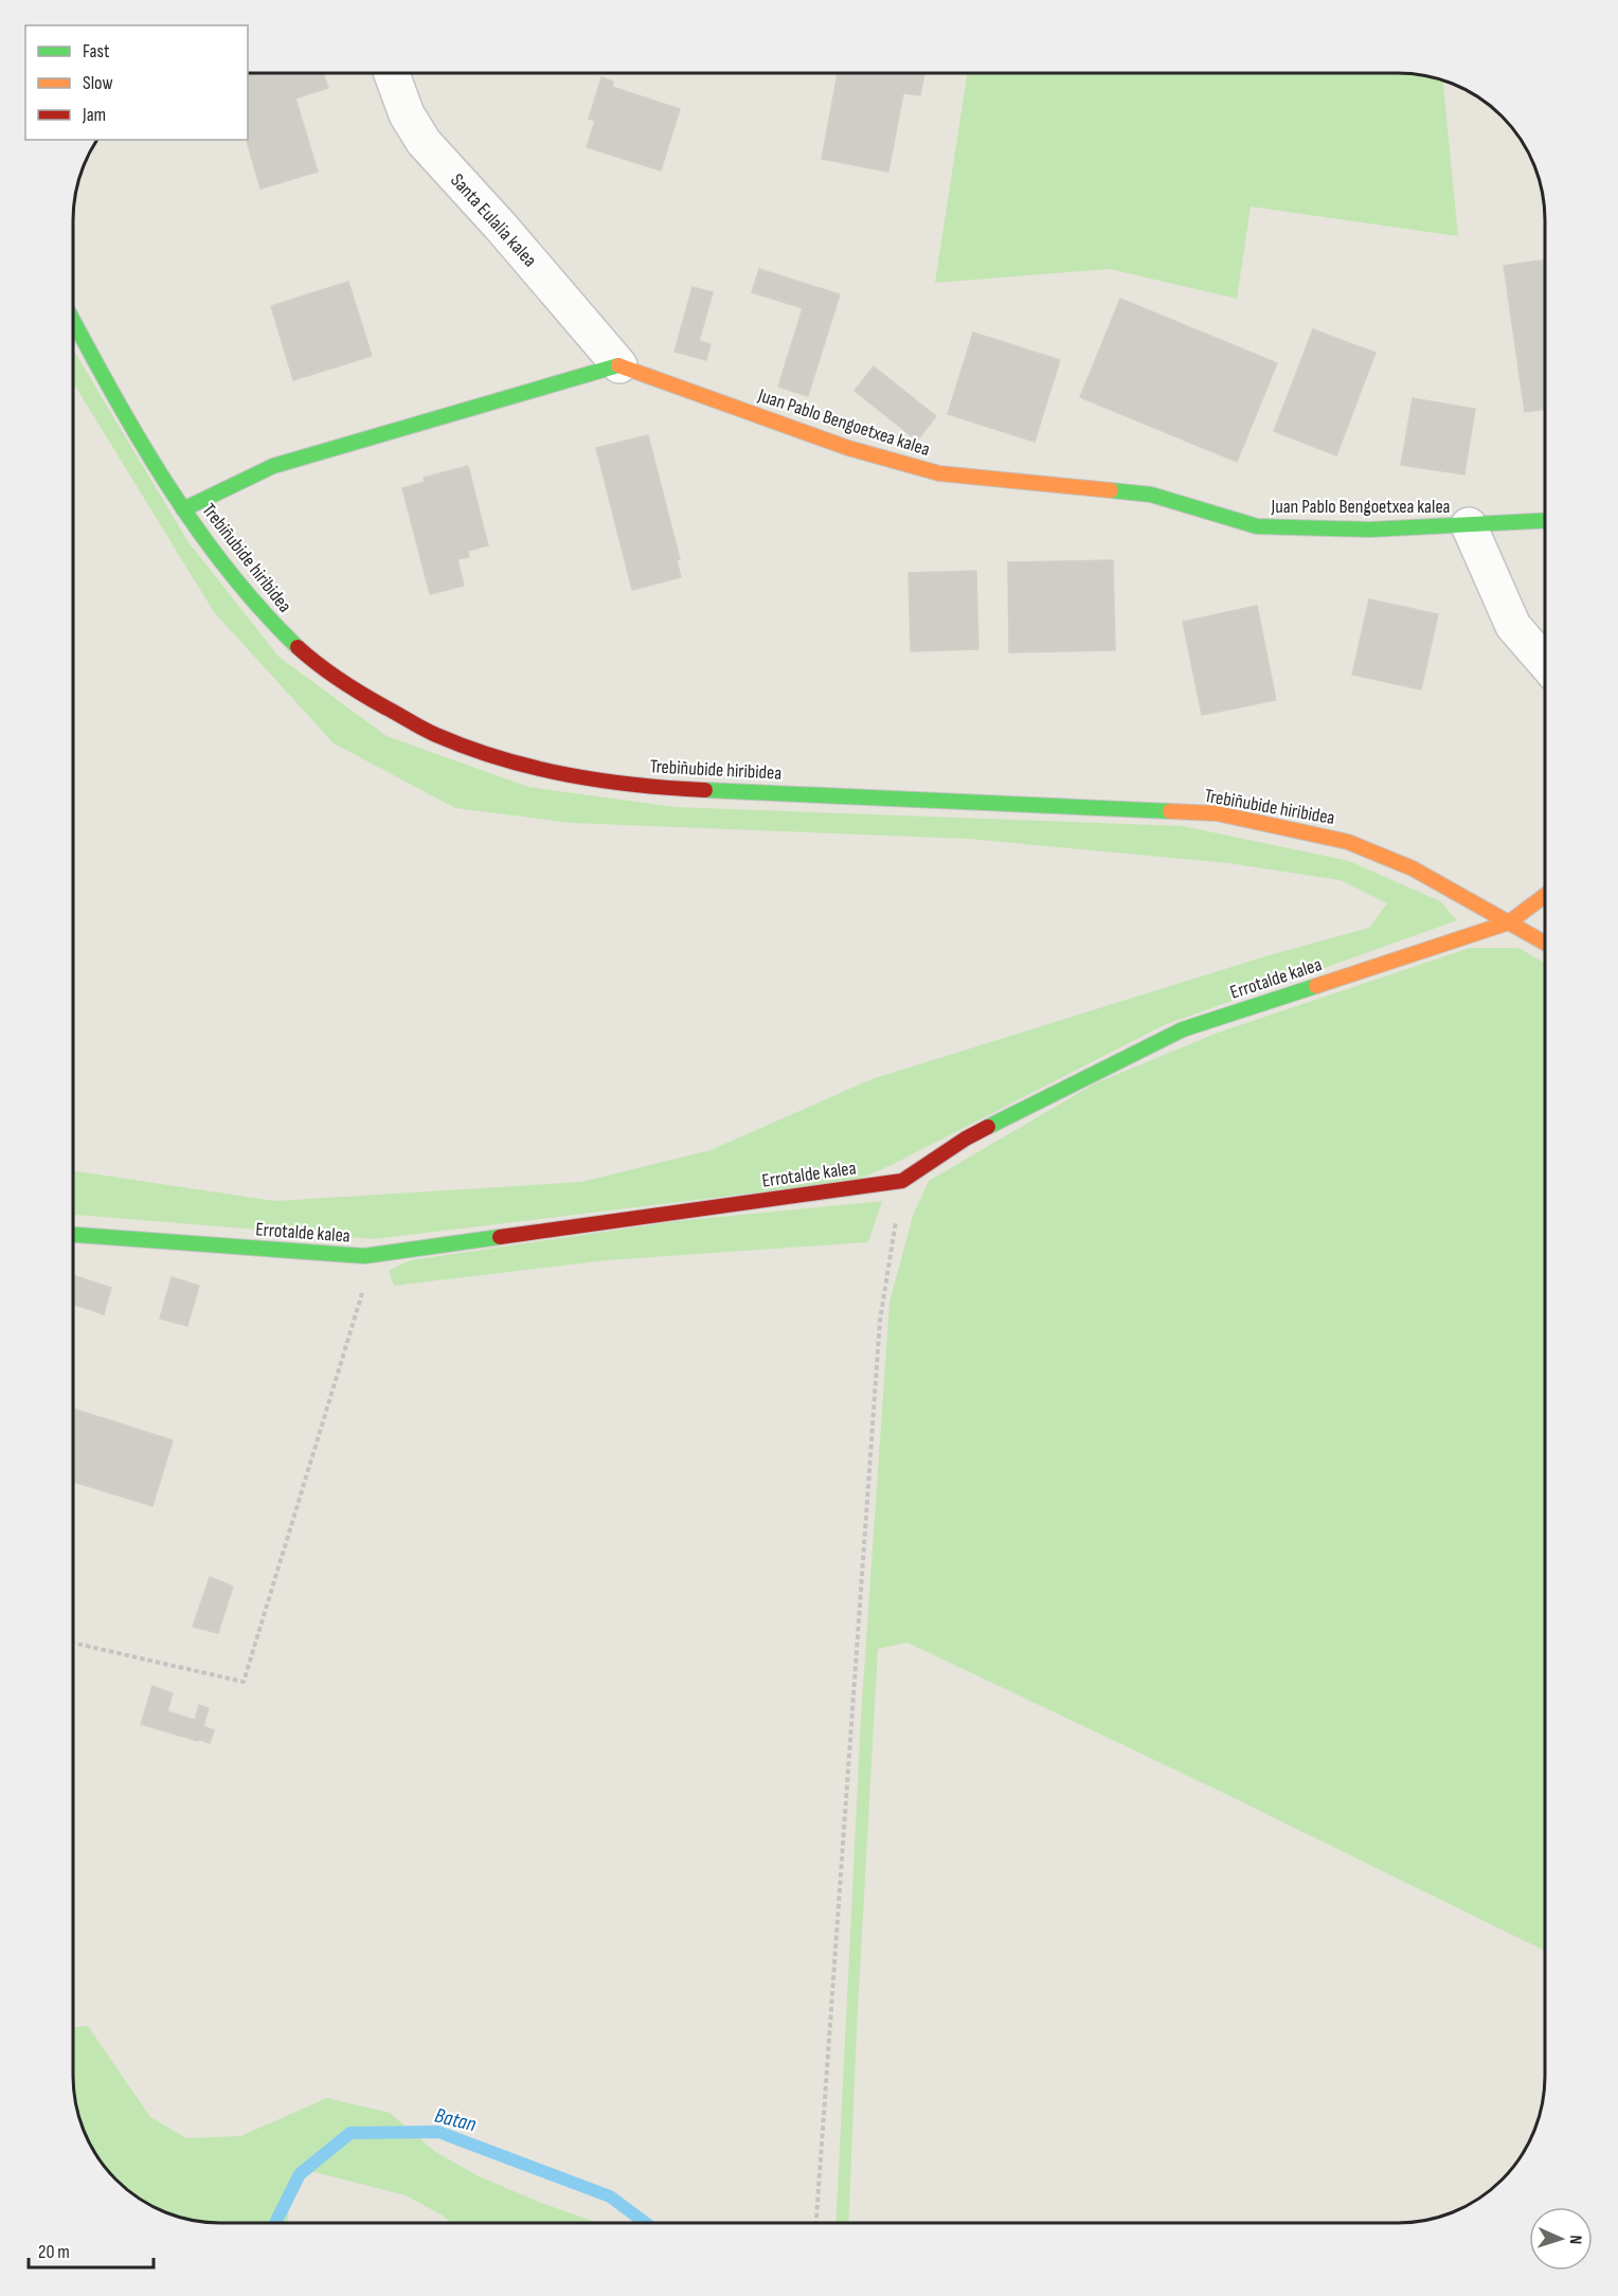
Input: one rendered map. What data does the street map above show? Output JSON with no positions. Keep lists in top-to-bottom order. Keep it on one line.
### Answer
{"streets":{"street":["Santa Eulalia kalea","Juan Pablo Bengoetxea kalea","Trebiñubide hiribidea","Errotalde kalea"]},"crossings":[["Santa Eulalia kalea","Juan Pablo Bengoetxea kalea"],["Trebiñubide hiribidea","Errotalde kalea"]],"water":["Batan"],"legend":["Fast","Slow","Jam"],"scale_bar":"20 m","north":"right"}
